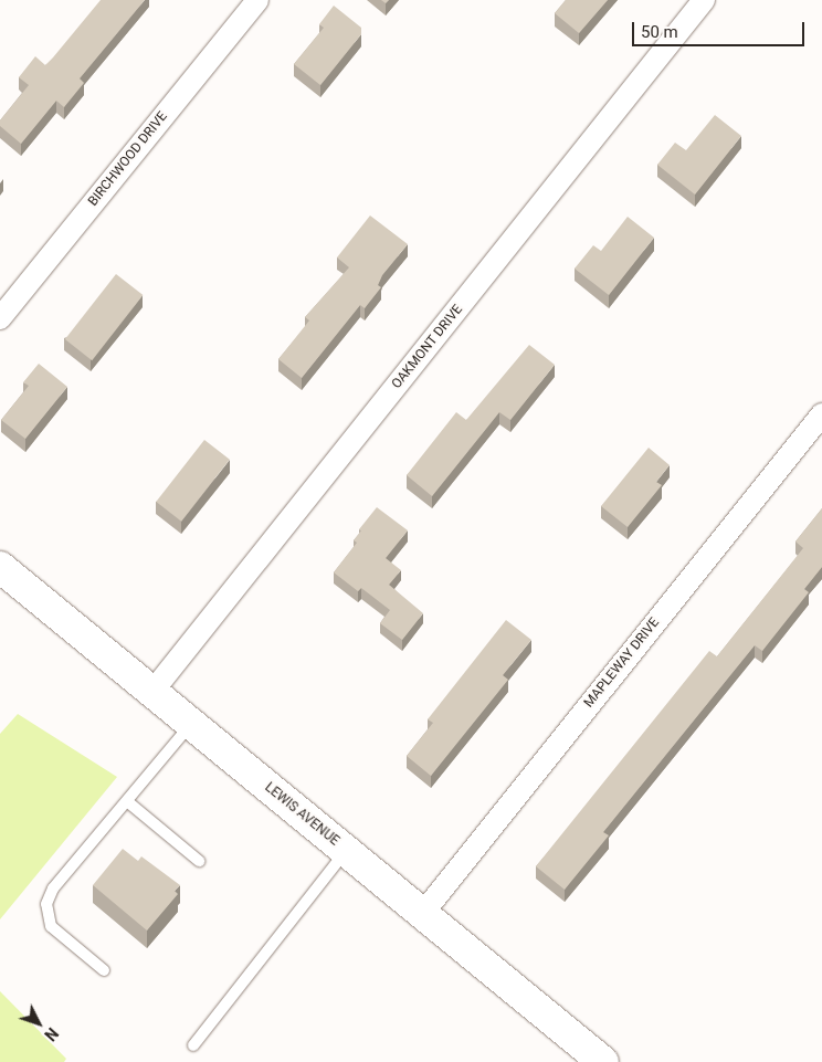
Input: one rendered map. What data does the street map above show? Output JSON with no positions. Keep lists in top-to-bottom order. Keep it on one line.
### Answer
{"streets":{"main road":["LEWIS AVENUE"],"street":["BIRCHWOOD DRIVE","OAKMONT DRIVE","MAPLEWAY DRIVE"]},"crossings":[["OAKMONT DRIVE","LEWIS AVENUE"],["MAPLEWAY DRIVE","LEWIS AVENUE"]],"scale_bar":"50 m","north":"bottom right"}
